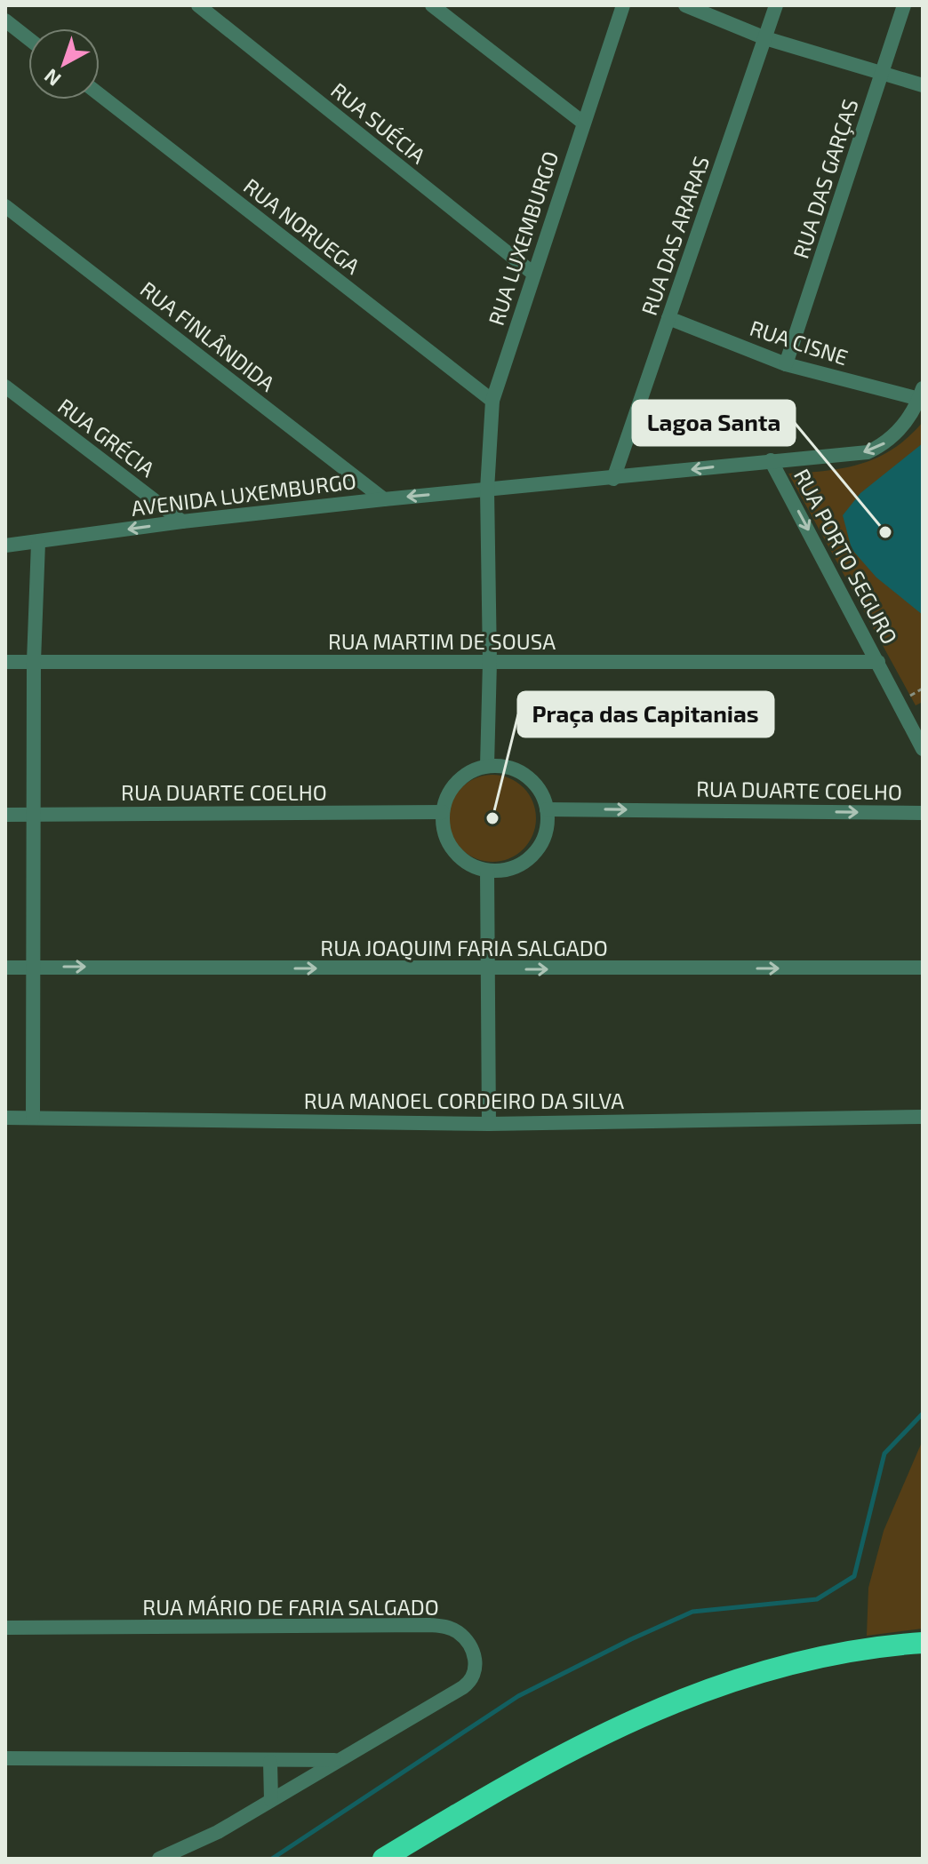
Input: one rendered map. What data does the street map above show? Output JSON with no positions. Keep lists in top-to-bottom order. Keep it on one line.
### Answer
{"streets":{"street":["RUA SUÉCIA","RUA DAS GARÇAS","RUA NORUEGA","RUA DAS ARARAS","RUA LUXEMBURGO","RUA FINLÂNDIDA","RUA CISNE","RUA GRÉCIA","AVENIDA LUXEMBURGO","RUA PORTO SEGURO","RUA MARTIM DE SOUSA","RUA DUARTE COELHO","RUA JOAQUIM FARIA SALGADO","RUA MANOEL CORDEIRO DA SILVA","RUA MÁRIO DE FARIA SALGADO"]},"crossings":[["RUA SUÉCIA","RUA LUXEMBURGO"],["RUA DAS GARÇAS","RUA CISNE"],["RUA NORUEGA","RUA LUXEMBURGO"],["RUA DAS ARARAS","RUA CISNE"],["RUA DAS ARARAS","AVENIDA LUXEMBURGO"],["RUA LUXEMBURGO","AVENIDA LUXEMBURGO"],["RUA LUXEMBURGO","RUA MARTIM DE SOUSA"],["RUA LUXEMBURGO","RUA DUARTE COELHO"],["RUA FINLÂNDIDA","AVENIDA LUXEMBURGO"],["RUA CISNE","AVENIDA LUXEMBURGO"],["RUA GRÉCIA","AVENIDA LUXEMBURGO"],["AVENIDA LUXEMBURGO","RUA PORTO SEGURO"],["RUA PORTO SEGURO","RUA MARTIM DE SOUSA"]],"one_way":["AVENIDA LUXEMBURGO","RUA PORTO SEGURO","RUA DUARTE COELHO","RUA JOAQUIM FARIA SALGADO"],"places":["Lagoa Santa","Praça das Capitanias"],"north":"bottom left"}
